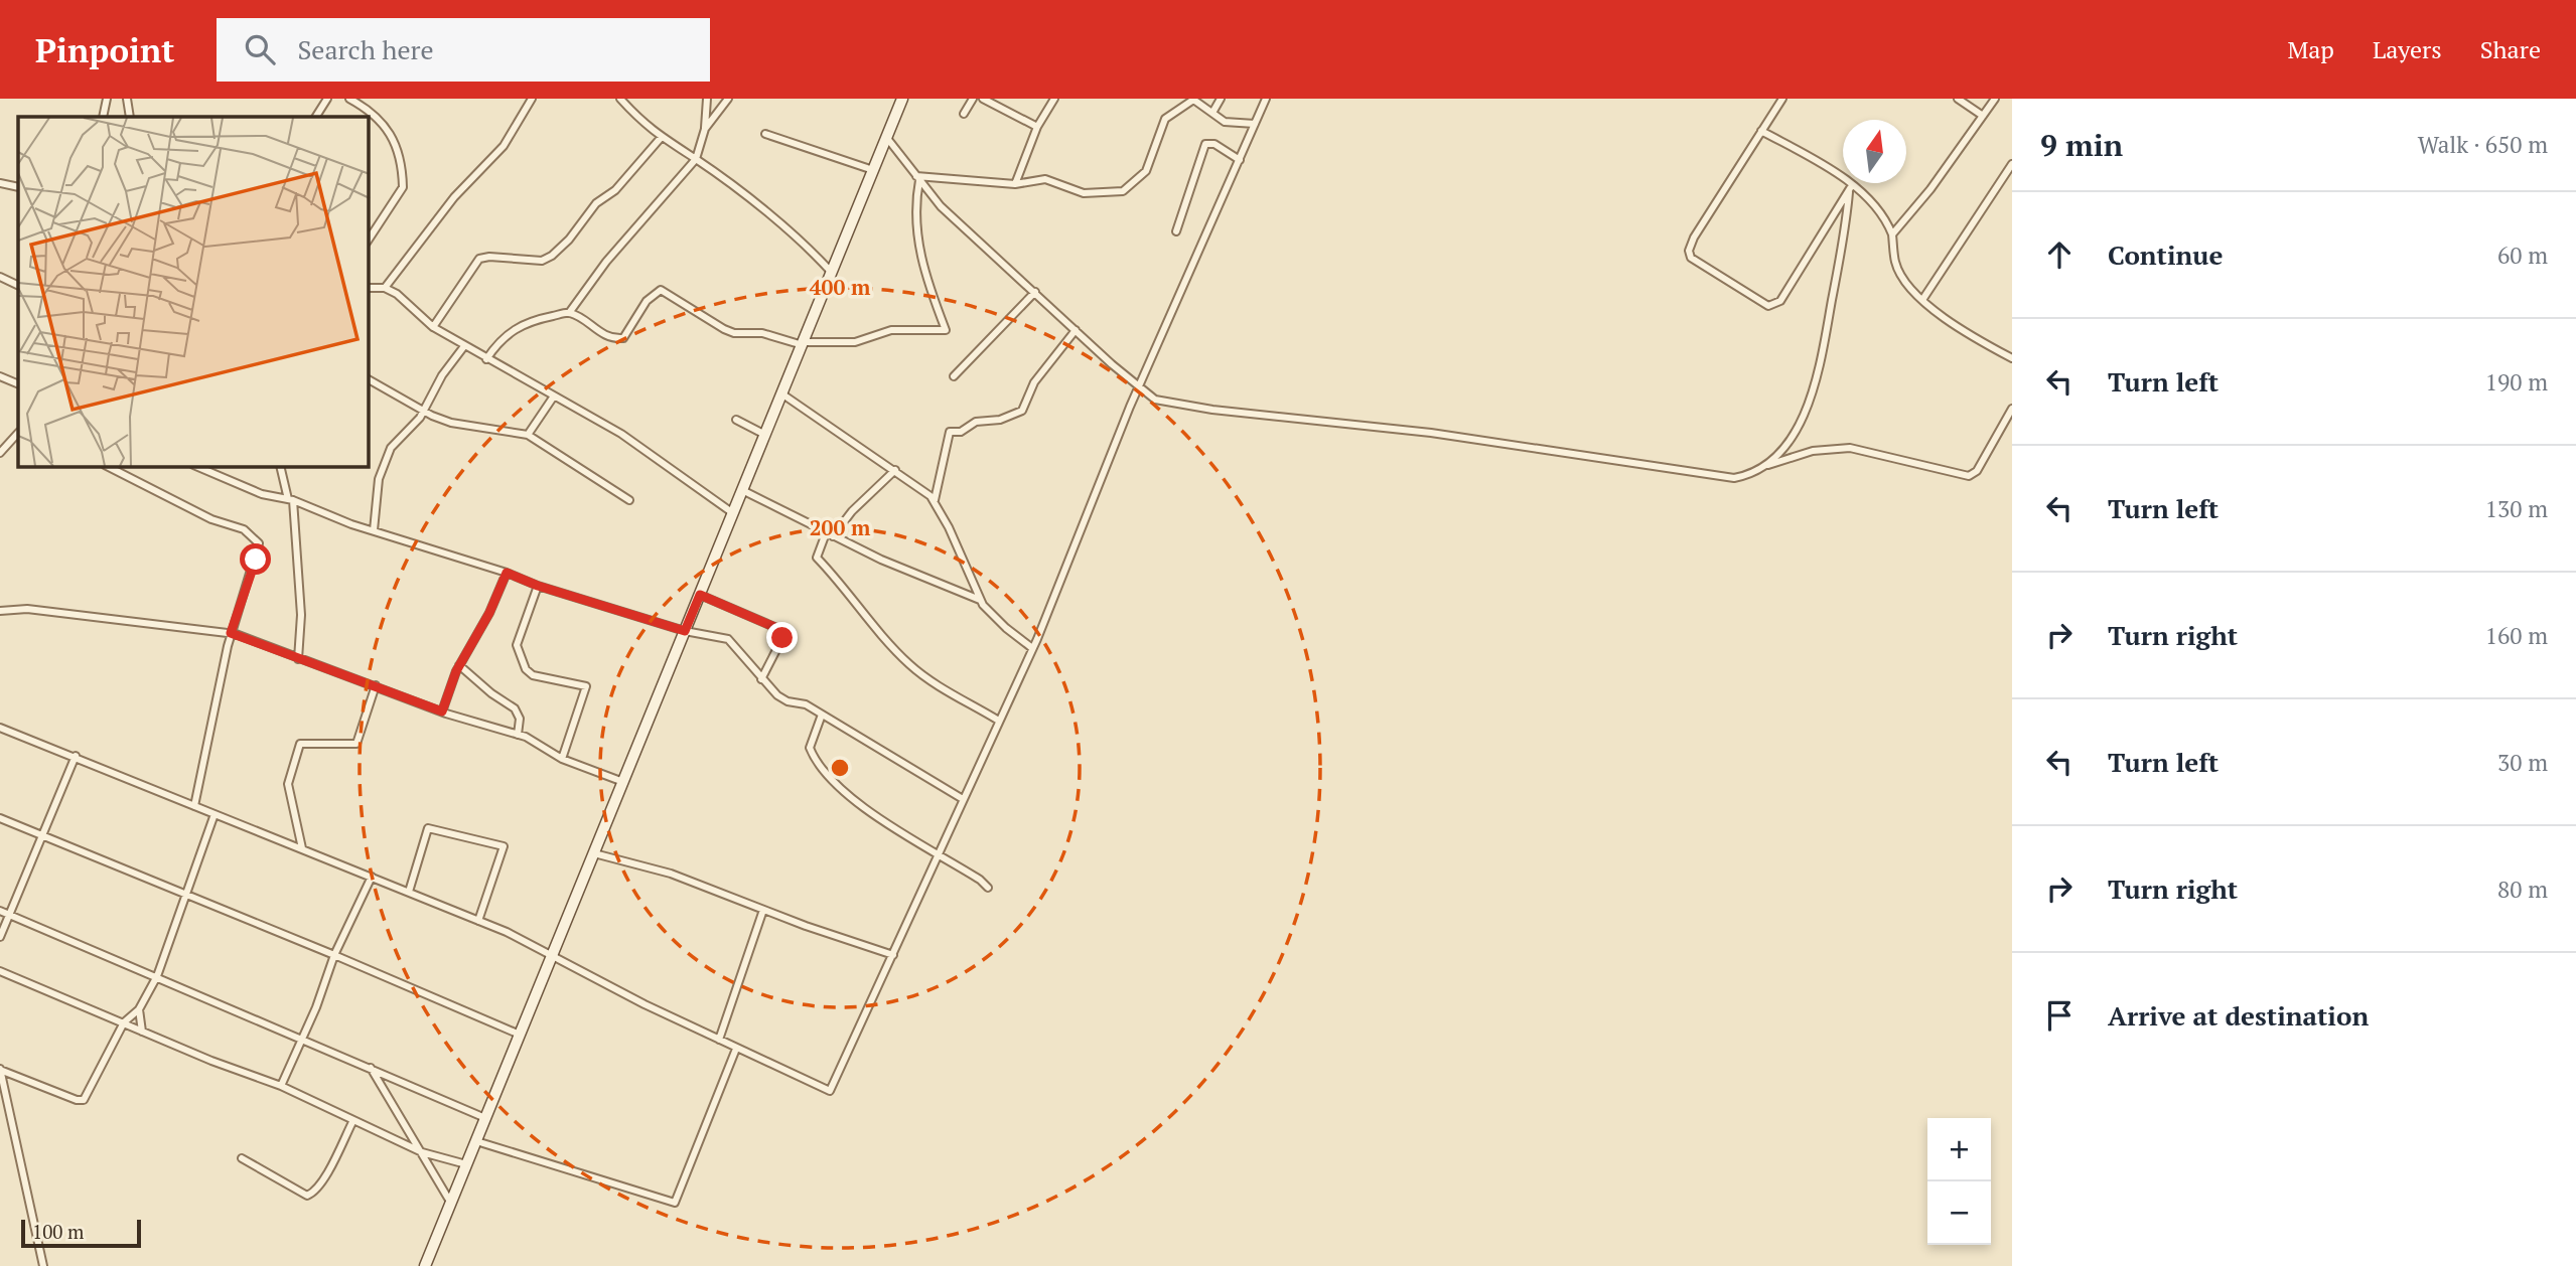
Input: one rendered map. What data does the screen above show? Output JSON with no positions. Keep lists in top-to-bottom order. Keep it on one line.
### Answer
{"scale_bar":"100 m","north":"top","page":{"header":"Pinpoint","search":"Search here","nav":["Map","Layers","Share"],"heading":["9 min","Walk · 650 m"],"list":[["Continue","60 m"],["Turn left","190 m"],["Turn left","130 m"],["Turn right","160 m"],["Turn left","30 m"],["Turn right","80 m"],"Arrive at destination"],"map_buttons":["+","−"],"scale":"100 m"},"rings":["400 m","200 m"]}
